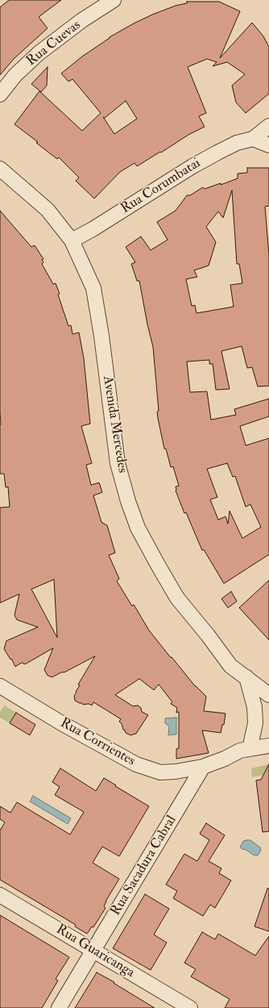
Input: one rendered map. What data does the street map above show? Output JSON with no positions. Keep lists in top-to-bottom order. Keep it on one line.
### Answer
{"streets":{"street":["Rua Cuevas","Rua Corumbatai","Avenida Mercedes","Rua Corrientes","Rua Sacadura Cabral","Rua Guaricanga"]},"crossings":[["Rua Corumbatai","Avenida Mercedes"],["Rua Corrientes","Rua Sacadura Cabral"],["Rua Sacadura Cabral","Rua Guaricanga"]]}
